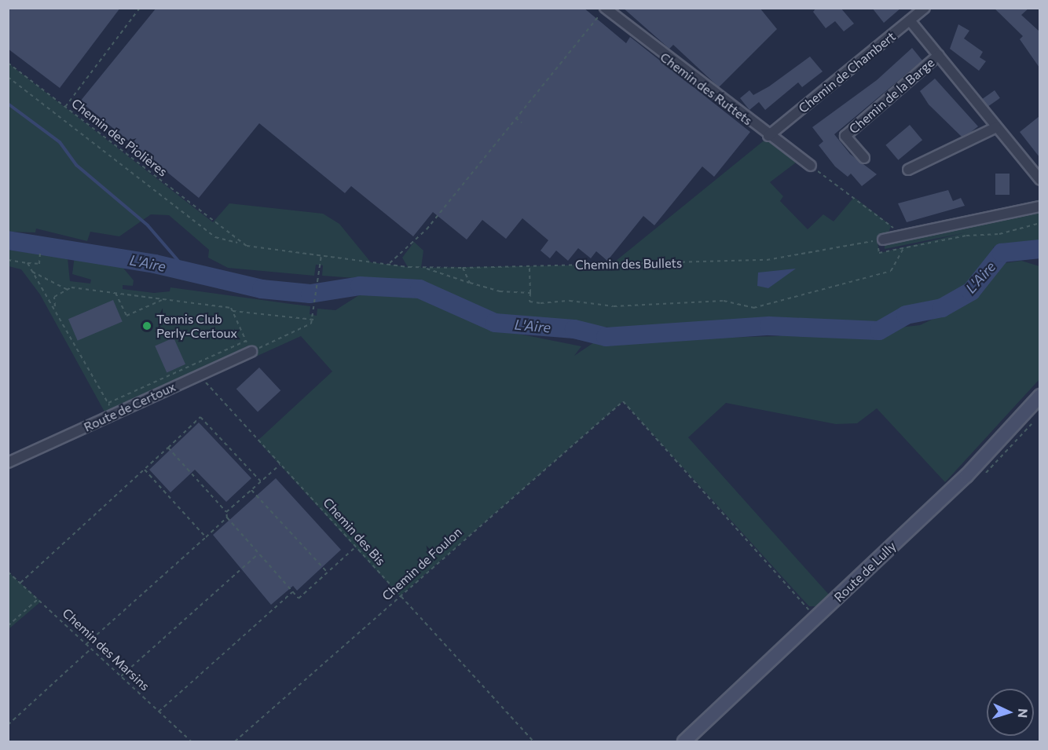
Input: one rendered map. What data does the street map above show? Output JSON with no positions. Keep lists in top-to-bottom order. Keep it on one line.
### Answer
{"streets":{"main road":["Route de Lully"],"street":["Chemin de Chambert","Chemin des Ruttets","Chemin de la Barge","Route de Certoux"],"path":["Chemin des Piolières","Chemin des Bullets","Chemin des Bis","Chemin de Foulon","Chemin des Marsins"]},"crossings":[["Chemin de Chambert","Chemin des Ruttets"],["Chemin de Chambert","Chemin de la Barge"],["Chemin des Piolières","Chemin des Bullets"],["Route de Certoux","Chemin des Bis"],["Chemin des Bis","Chemin de Foulon"]],"water":["L'Aire"],"places":["Tennis Club Perly-Certoux"],"north":"right"}
